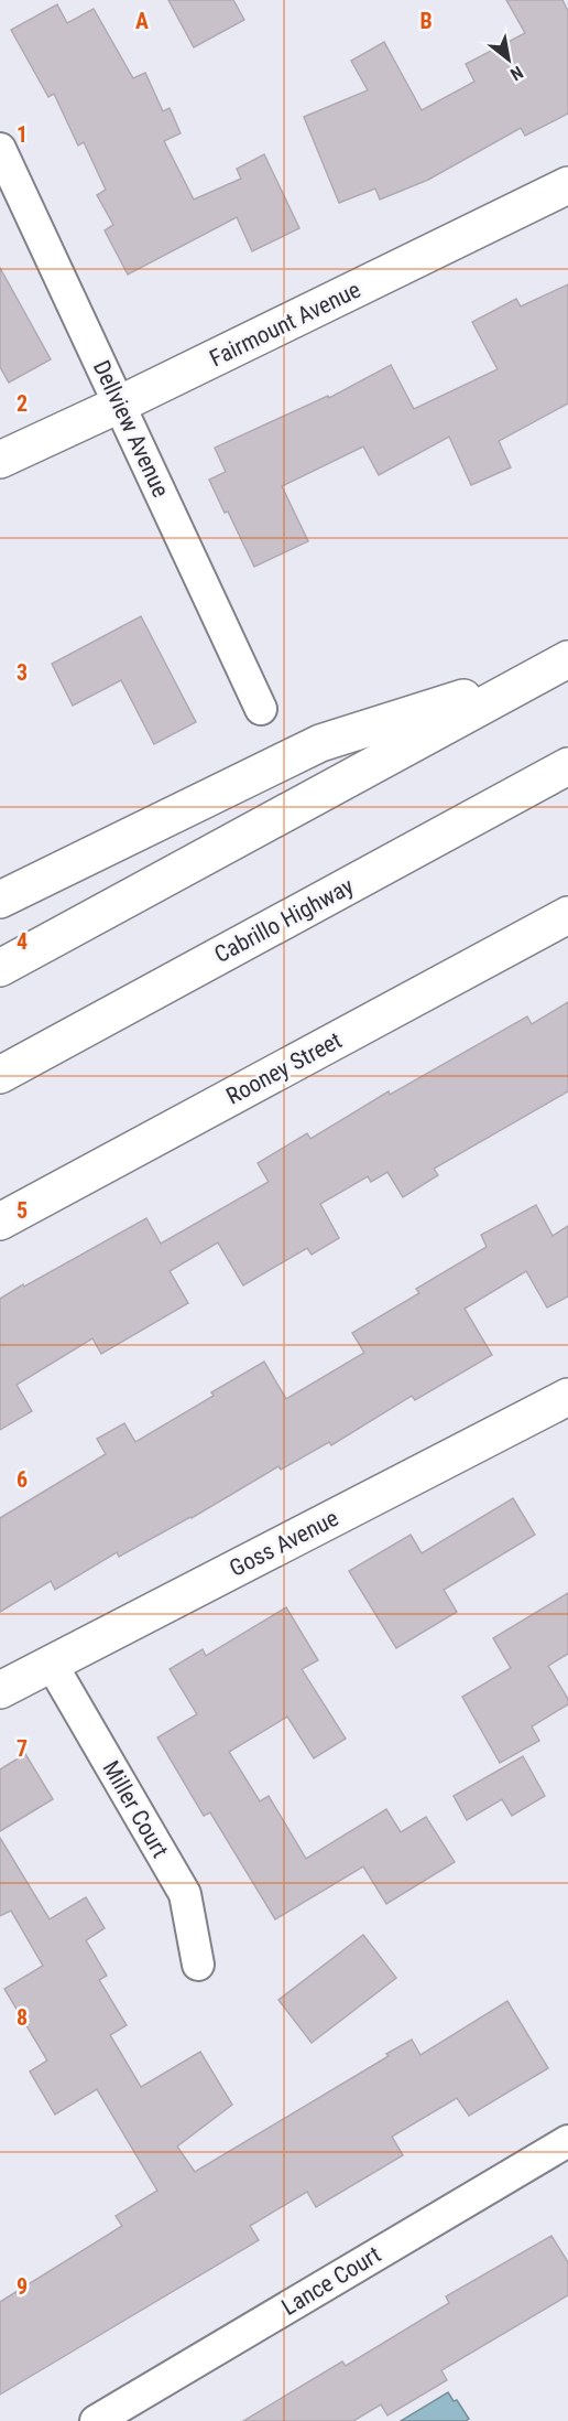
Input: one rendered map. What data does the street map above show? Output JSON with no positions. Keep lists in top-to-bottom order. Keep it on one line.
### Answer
{"streets":{"main road":["Fairmount Avenue","Cabrillo Highway","Rooney Street","Goss Avenue"],"street":["Dellview Avenue","Miller Court","Lance Court"]},"crossings":[["Fairmount Avenue","Dellview Avenue"],["Goss Avenue","Miller Court"]],"north":"bottom right","grid":{"columns":["A","B"],"rows":["1","2","3","4","5","6","7","8","9"]}}
